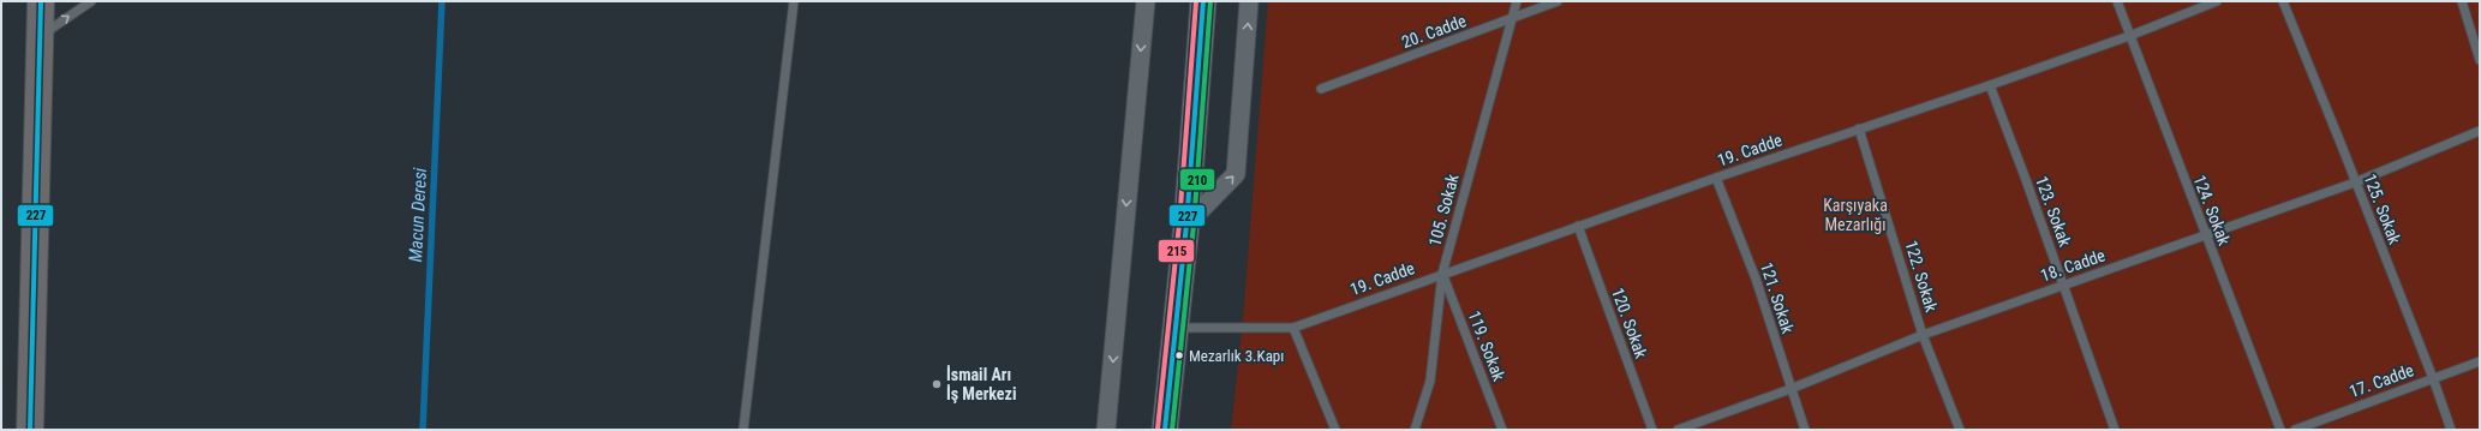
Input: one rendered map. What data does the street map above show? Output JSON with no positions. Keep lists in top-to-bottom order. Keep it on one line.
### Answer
{"streets":{"lane":["20. Cadde","19. Cadde","125. Sokak","105. Sokak","124. Sokak","123. Sokak","18. Cadde","122. Sokak","121. Sokak","120. Sokak","119. Sokak","17. Cadde"]},"crossings":[["20. Cadde","105. Sokak"],["19. Cadde","105. Sokak"],["19. Cadde","124. Sokak"],["19. Cadde","123. Sokak"],["19. Cadde","122. Sokak"],["19. Cadde","121. Sokak"],["19. Cadde","120. Sokak"],["19. Cadde","119. Sokak"],["125. Sokak","18. Cadde"],["125. Sokak","17. Cadde"],["105. Sokak","119. Sokak"],["124. Sokak","18. Cadde"],["123. Sokak","18. Cadde"],["18. Cadde","122. Sokak"],["18. Cadde","121. Sokak"]],"water":["Macun Deresi"],"parks":["Karşıyaka Mezarlığı"],"places":["Mezarlık 3.Kapı","İsmail Arı İş Merkezi"],"lines":["transit line 227","transit line 210","transit line 215"]}
